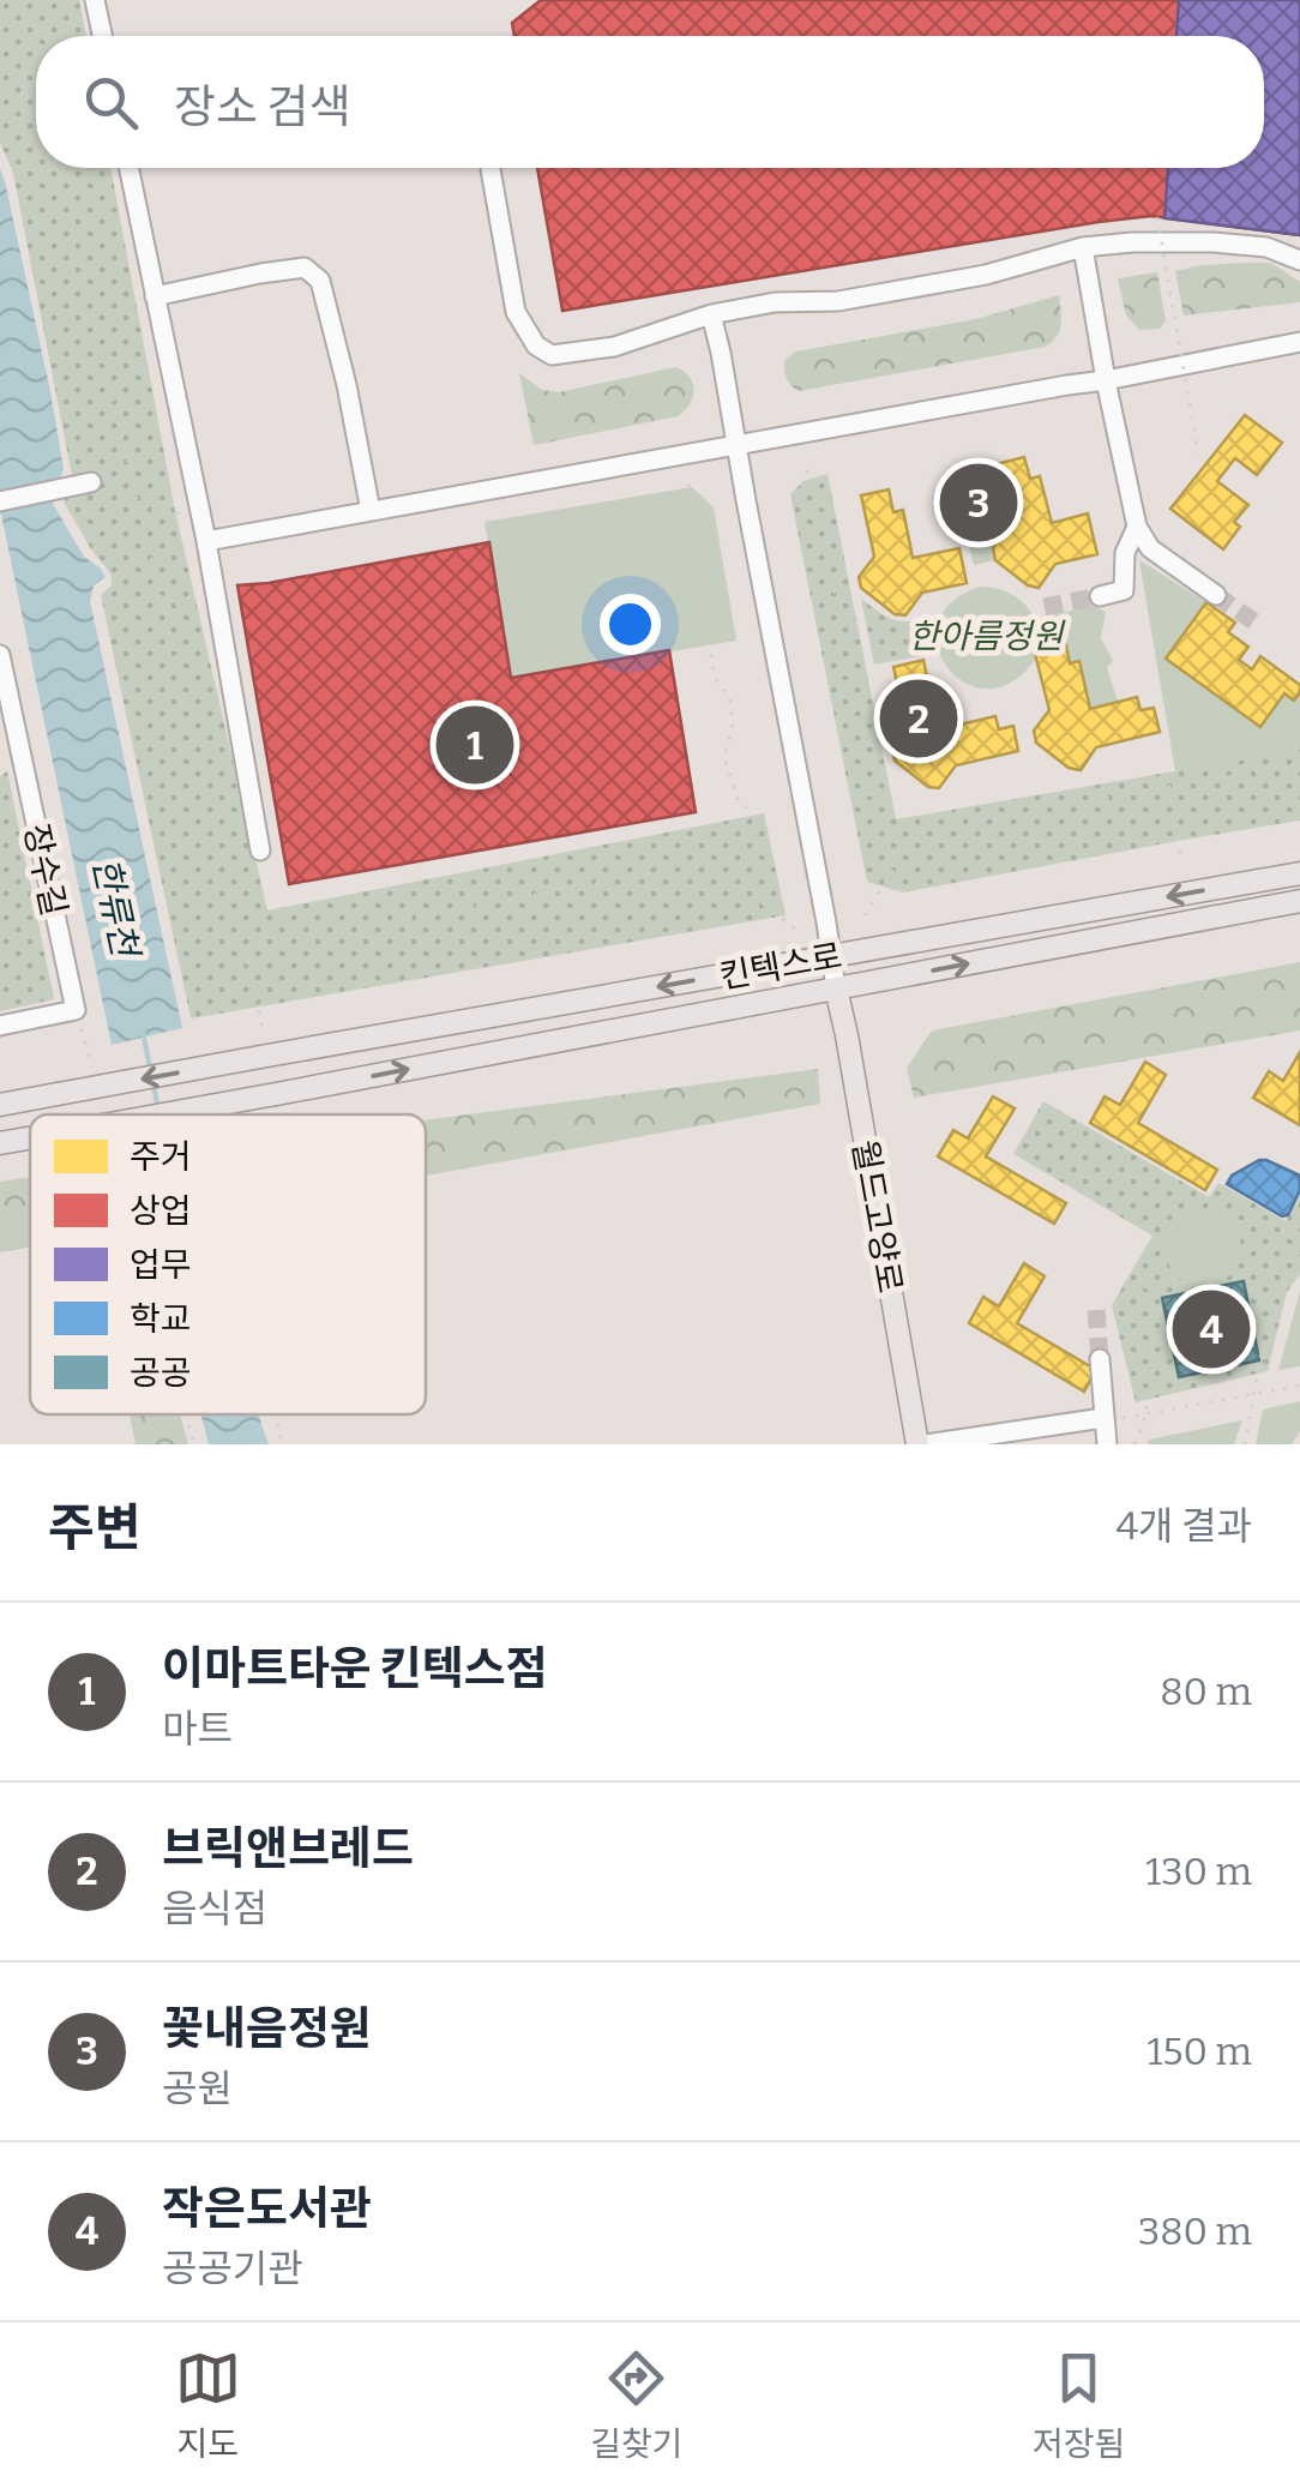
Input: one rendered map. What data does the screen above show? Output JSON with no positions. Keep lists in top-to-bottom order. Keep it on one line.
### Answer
{"streets":{"main road":["킨텍스로","월드고양로"],"street":["장수길"]},"crossings":[["킨텍스로","월드고양로"]],"water":["한류천"],"parks":["한아름정원"],"legend":["주거","상업","업무","학교","공공"],"page":{"search":"장소 검색","pins":["3","2","1","4"],"heading":["주변","4개 결과"],"list":[{"mark":"1","name":"이마트타운 킨텍스점","note":"마트","value":"80 m"},{"mark":"2","name":"브릭앤브레드","note":"음식점","value":"130 m"},{"mark":"3","name":"꽃내음정원","note":"공원","value":"150 m"},{"mark":"4","name":"작은도서관","note":"공공기관","value":"380 m"}],"nav":["지도","길찾기","저장됨"]}}
